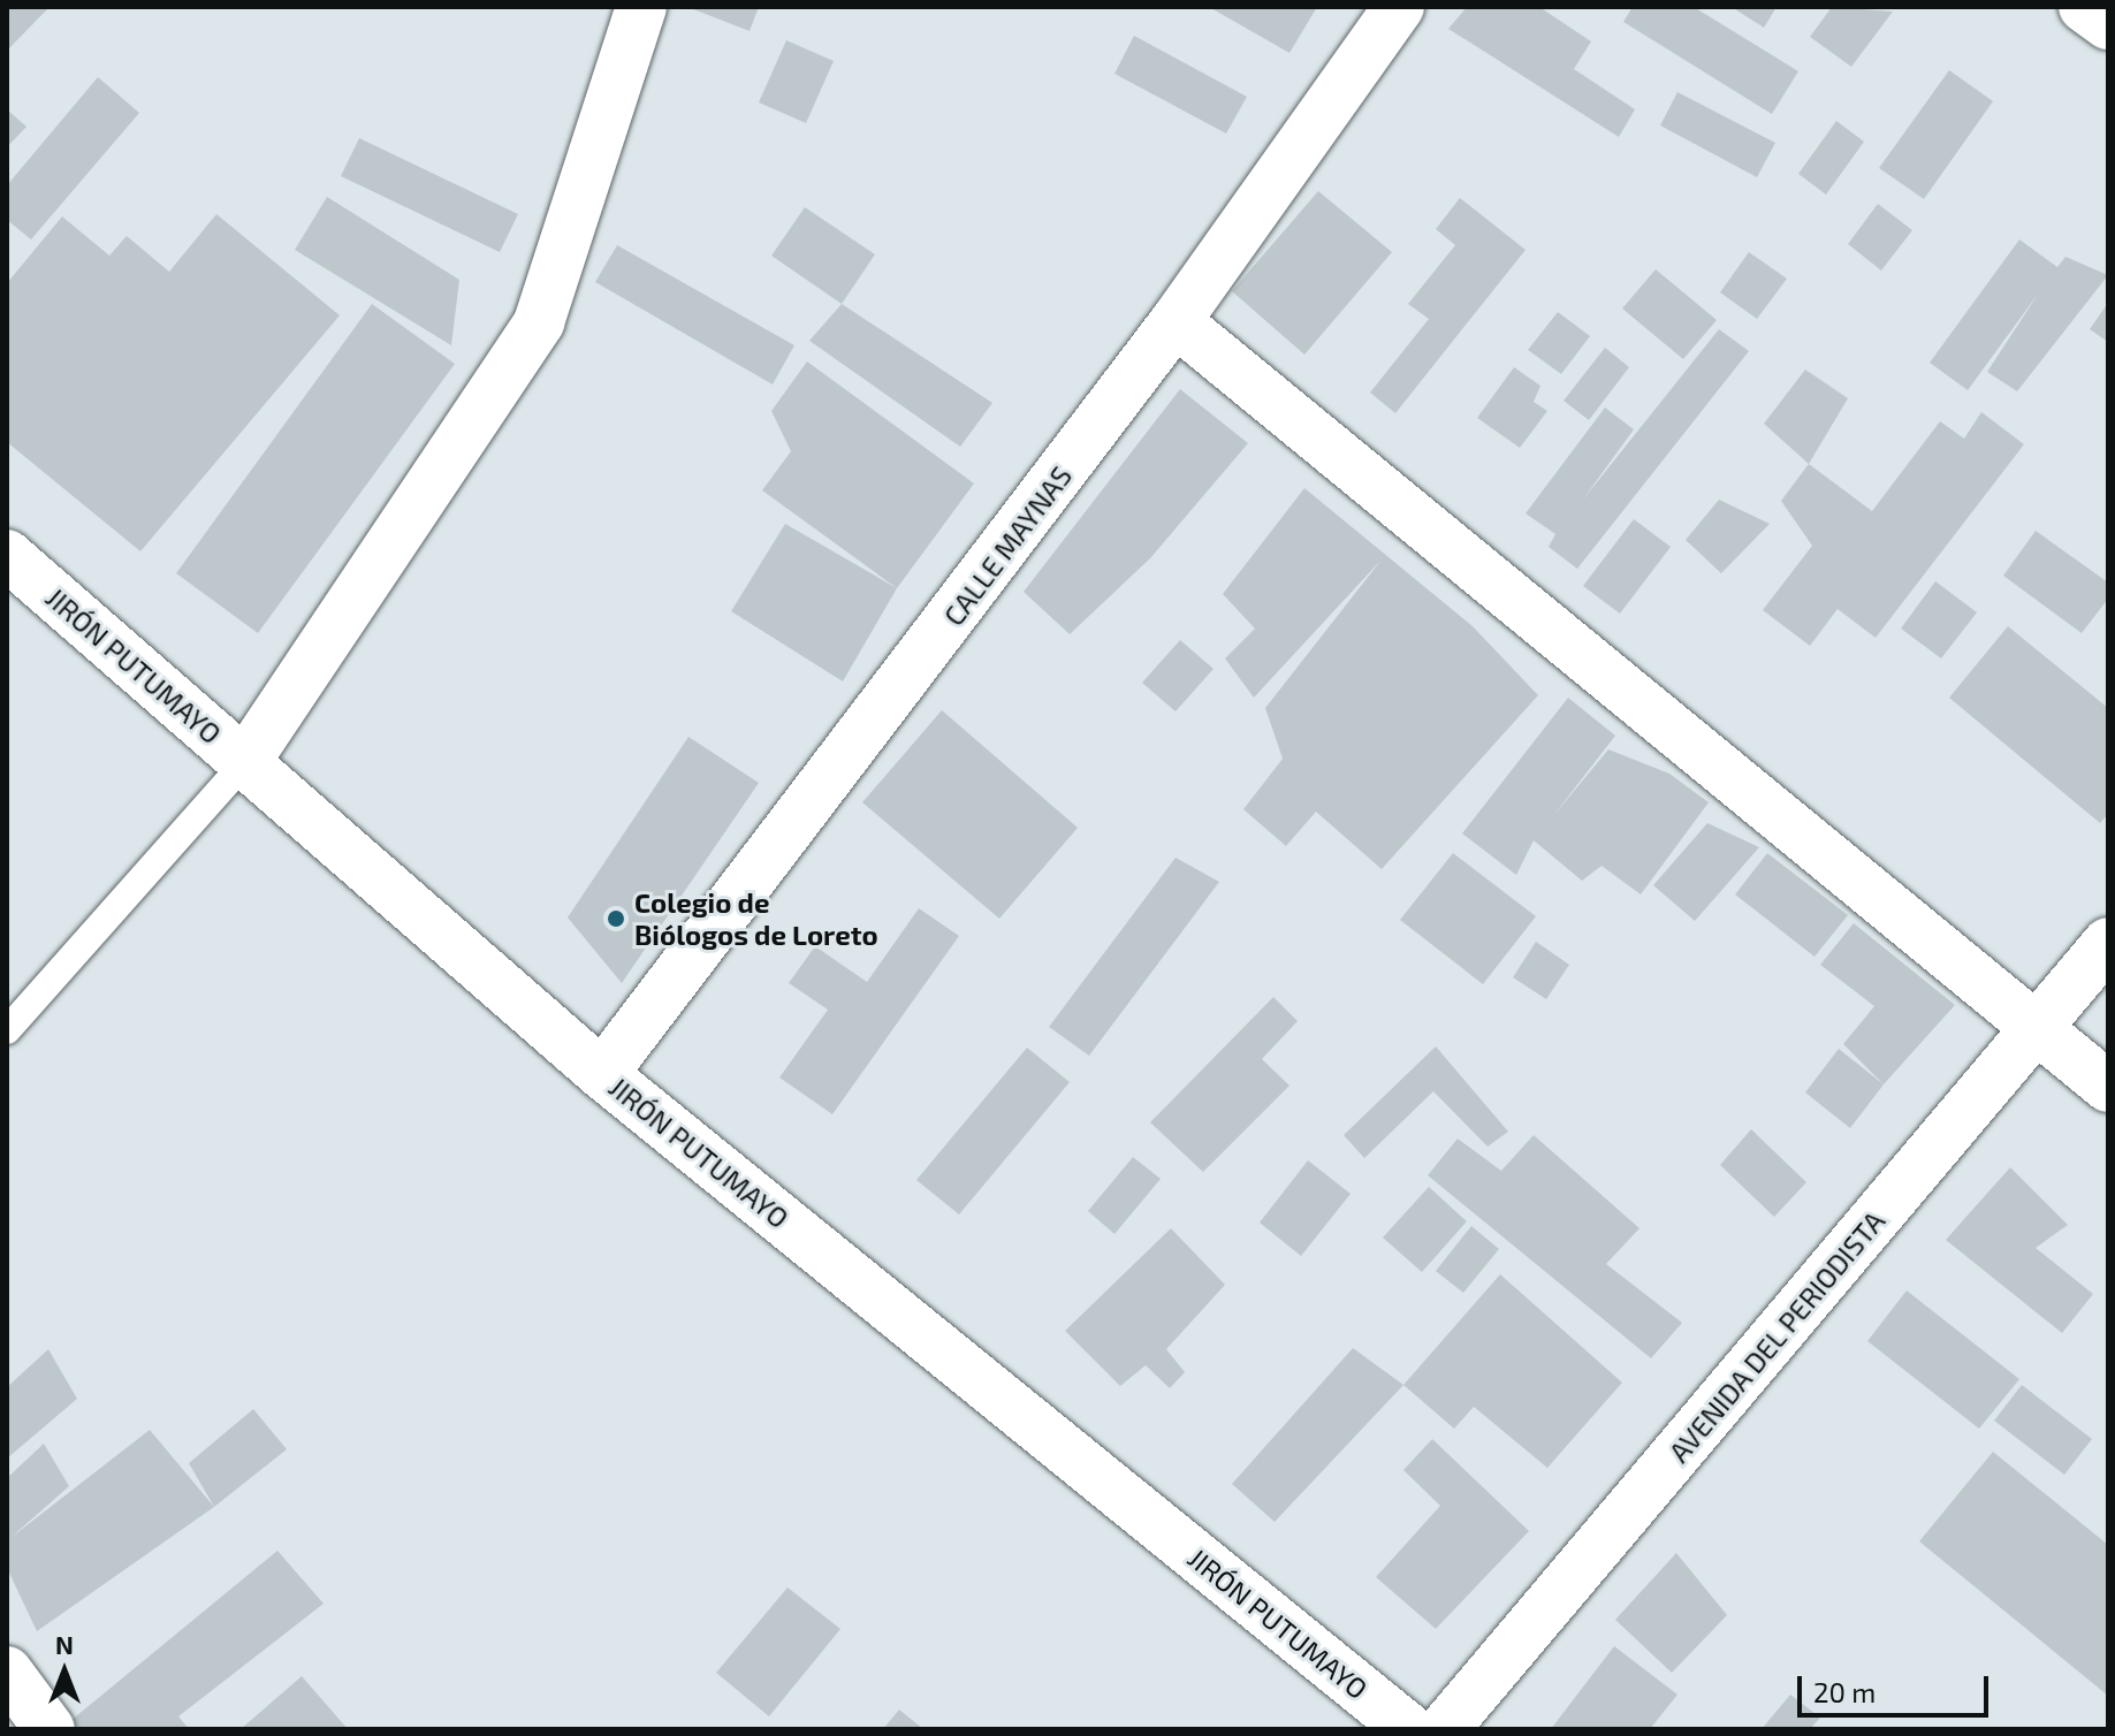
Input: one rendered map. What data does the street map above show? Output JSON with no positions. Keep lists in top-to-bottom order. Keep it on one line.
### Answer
{"streets":{"street":["CALLE MAYNAS","JIRÓN PUTUMAYO","AVENIDA DEL PERIODISTA"]},"crossings":[["CALLE MAYNAS","JIRÓN PUTUMAYO"]],"places":["Colegio de Biólogos de Loreto"],"scale_bar":"20 m","north":"top"}
